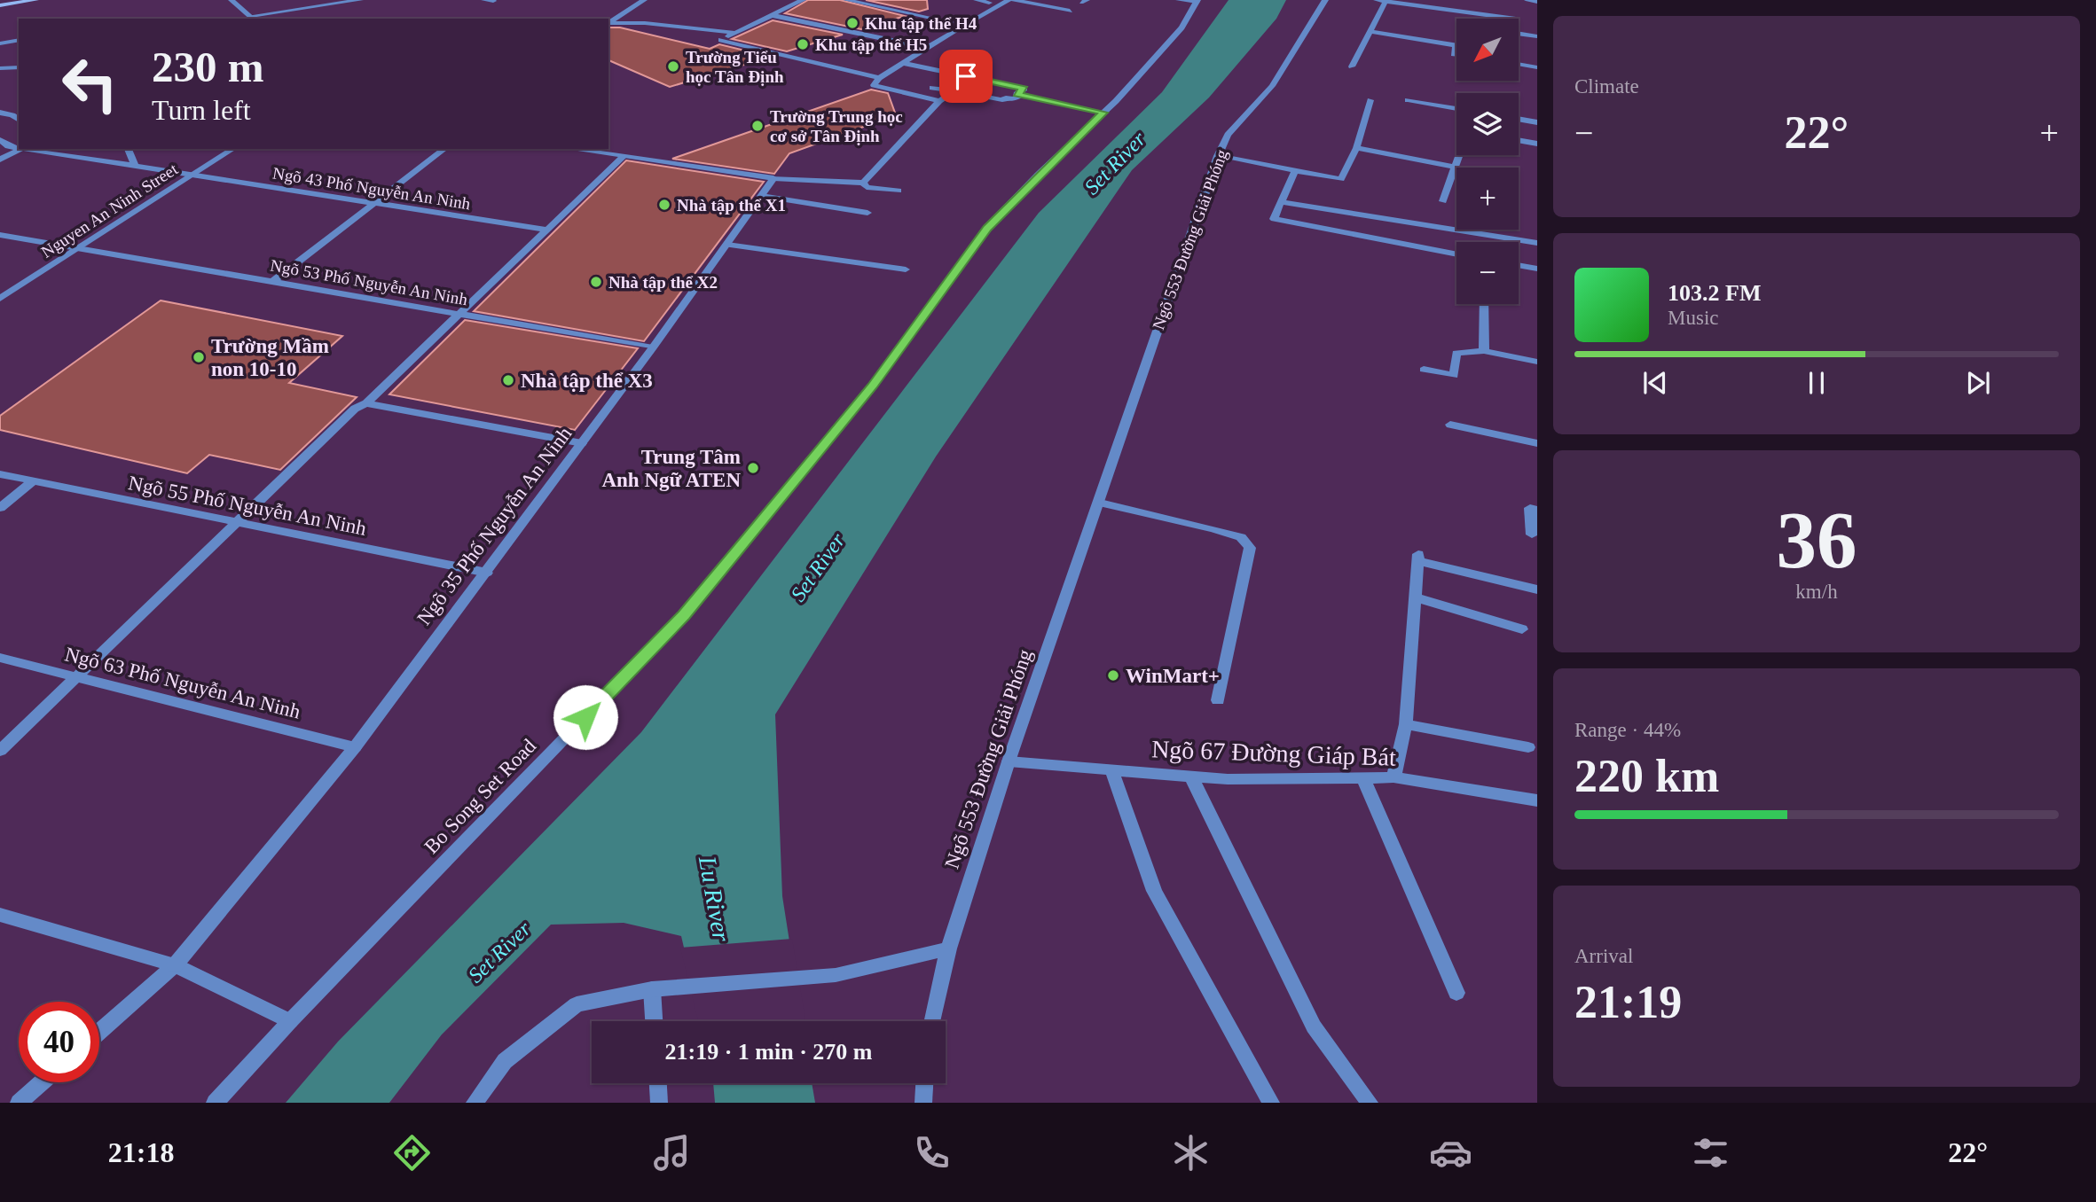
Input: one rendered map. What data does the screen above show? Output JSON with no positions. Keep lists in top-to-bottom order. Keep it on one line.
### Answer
{"streets":{"street":["Ngõ 43 Phố Nguyễn An Ninh","Nguyen An Ninh Street","Ngõ 553 Đường Giải Phóng","Ngõ 53 Phố Nguyễn An Ninh","Ngõ 55 Phố Nguyễn An Ninh","Ngõ 35 Phố Nguyễn An Ninh","Ngõ 63 Phố Nguyễn An Ninh","Ngõ 67 Đường Giáp Bát","Bo Song Set Road"]},"crossings":[["Ngõ 43 Phố Nguyễn An Ninh","Nguyen An Ninh Street"],["Nguyen An Ninh Street","Ngõ 53 Phố Nguyễn An Ninh"],["Ngõ 553 Đường Giải Phóng","Ngõ 67 Đường Giáp Bát"],["Ngõ 53 Phố Nguyễn An Ninh","Ngõ 35 Phố Nguyễn An Ninh"],["Ngõ 55 Phố Nguyễn An Ninh","Ngõ 35 Phố Nguyễn An Ninh"],["Ngõ 35 Phố Nguyễn An Ninh","Ngõ 63 Phố Nguyễn An Ninh"]],"water":["Set River","Lu River"],"places":["Khu tập thể H4","Khu tập thể H5","Trường Tiểu học Tân Định","Trường Trung học cơ sở Tân Định","Nhà tập thể X1","Nhà tập thể X2","Trường Mầm non 10-10","Nhà tập thể X3","Trung Tâm Anh Ngữ ATEN","WinMart+"],"north":"bottom left","page":{"tile":["Climate",["36","km/h"],["Range · 44%","220 km"],["Arrival","21:19"]],"map_buttons":["+","−"],"turn":["230 m","Turn left"],"heat":["−","22°","+"],"song":["103.2 FM","Music"],"limit":"40","trip":"21:19 · 1 min · 270 m","tabs":["21:18","22°"]}}
